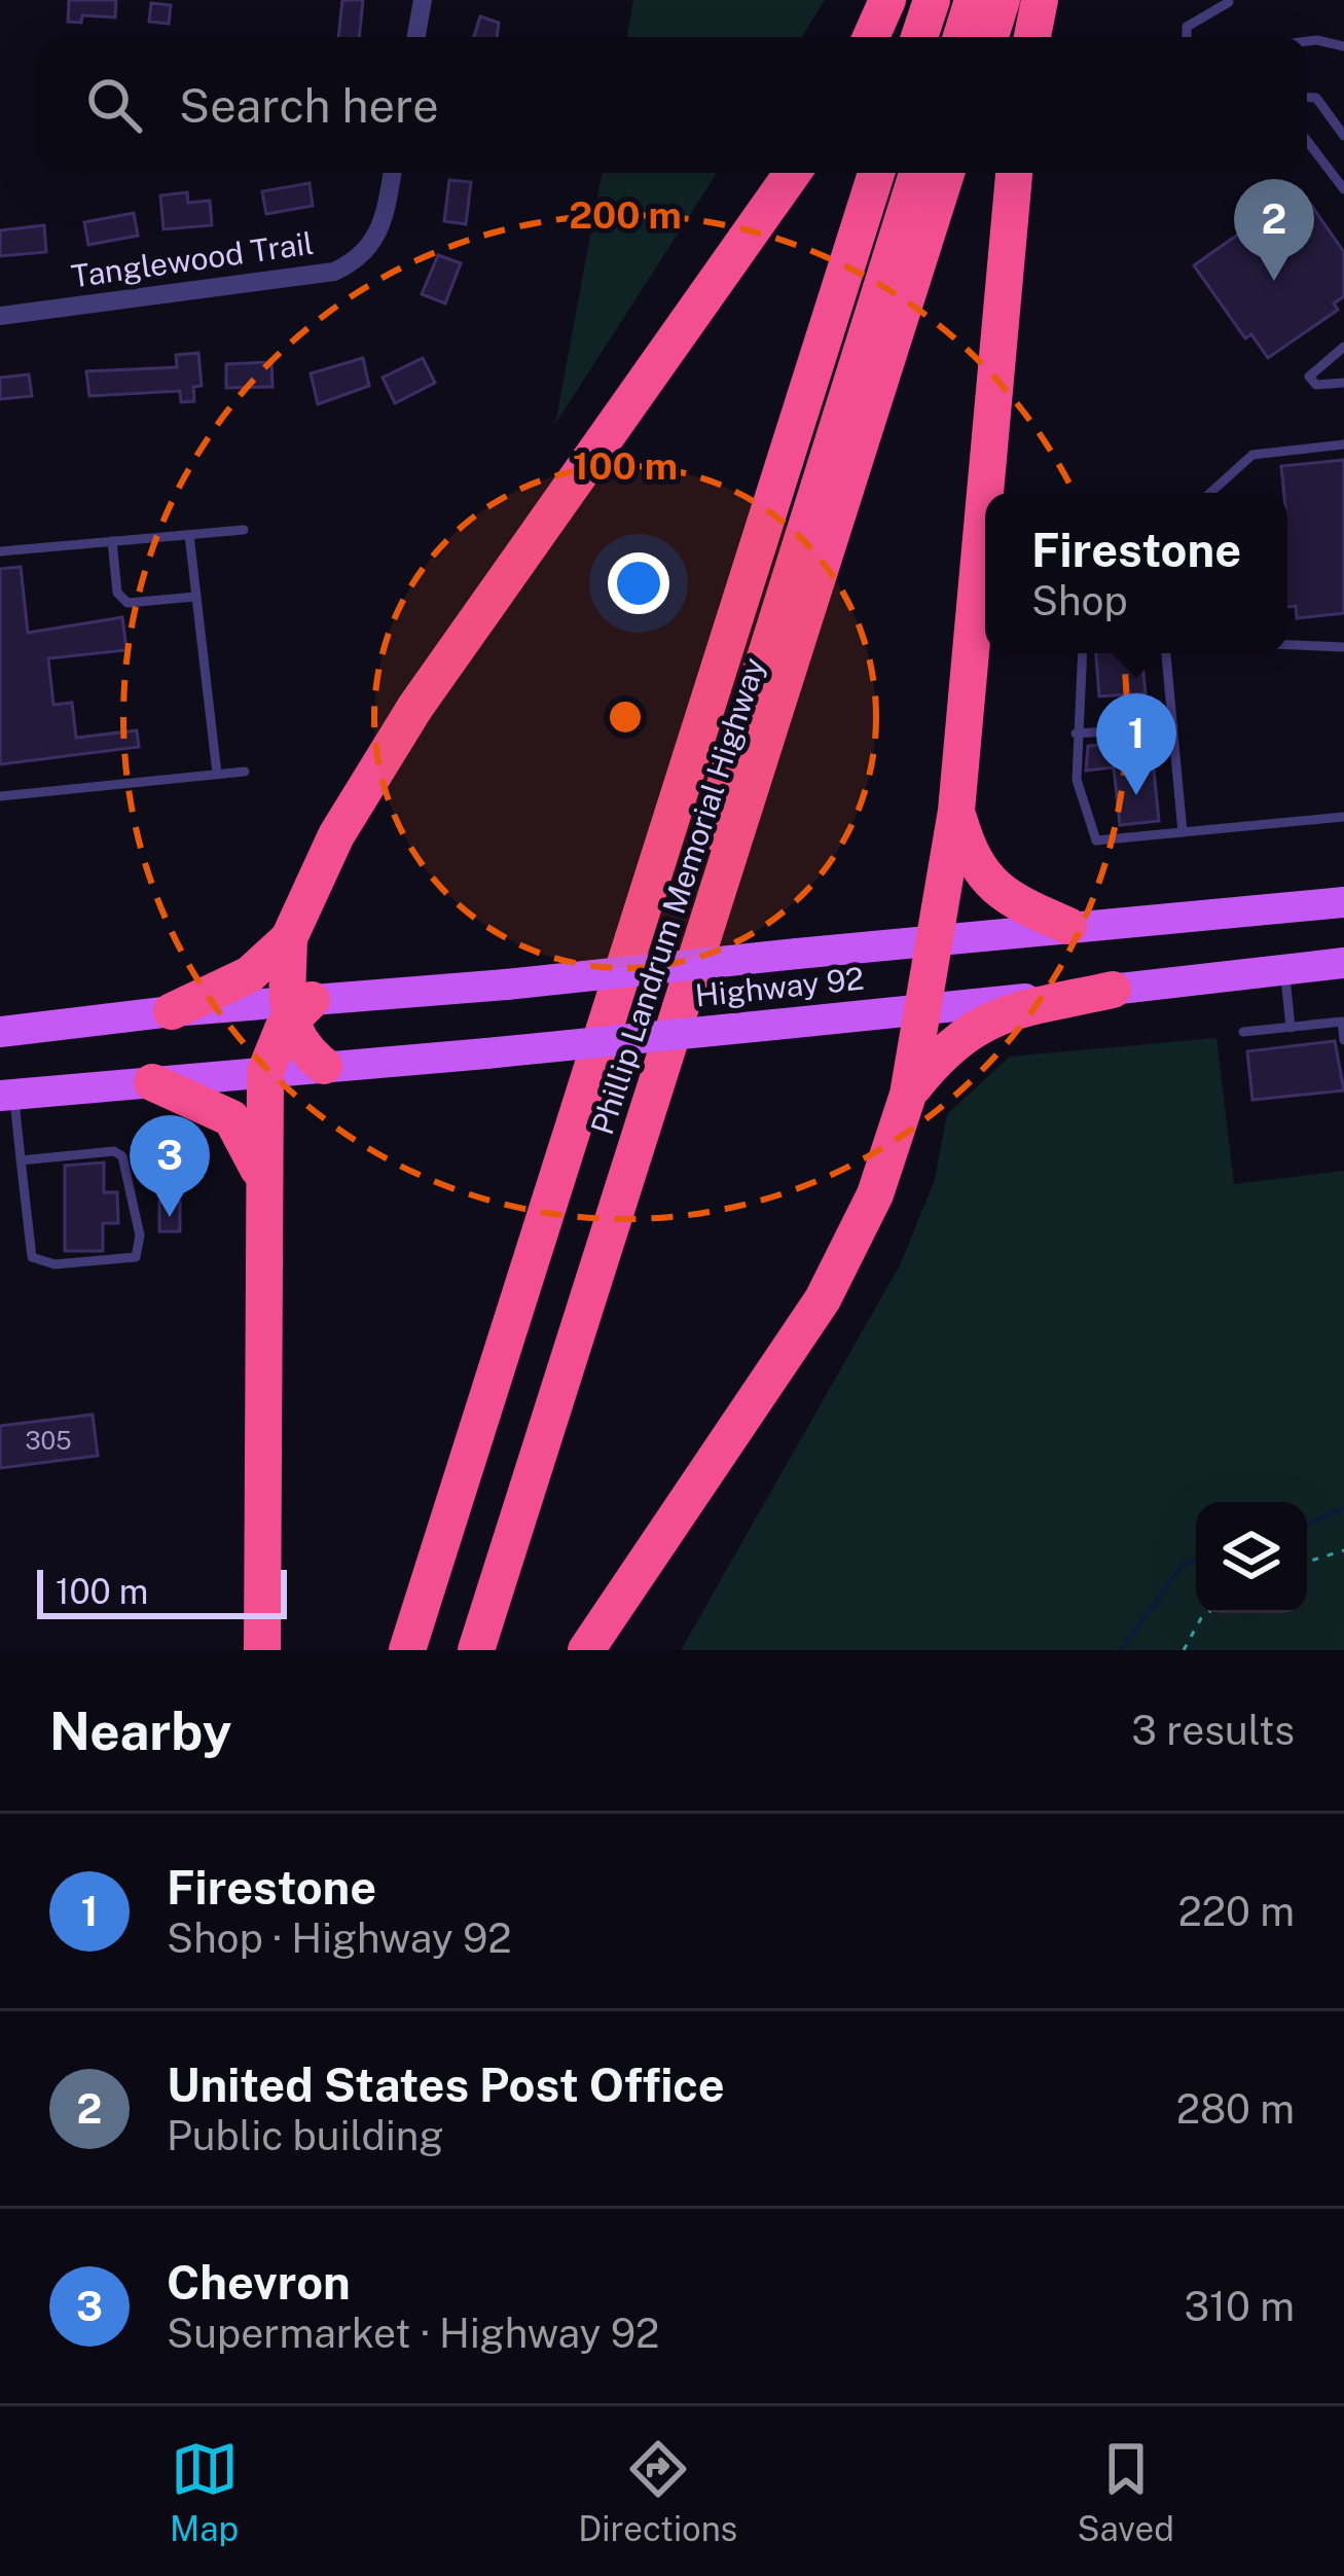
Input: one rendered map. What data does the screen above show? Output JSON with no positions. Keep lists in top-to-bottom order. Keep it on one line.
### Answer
{"streets":{"highway":["Phillip Landrum Memorial Highway"],"main road":["Highway 92"],"street":["Tanglewood Trail"]},"house_numbers":["305"],"scale_bar":"100 m","page":{"search":"Search here","pins":["2","1","3"],"popup":["Firestone","Shop"],"scale":"100 m","heading":["Nearby","3 results"],"list":[{"mark":"1","name":"Firestone","note":"Shop · Highway 92","value":"220 m"},{"mark":"2","name":"United States Post Office","note":"Public building","value":"280 m"},{"mark":"3","name":"Chevron","note":"Supermarket · Highway 92","value":"310 m"}],"nav":["Map","Directions","Saved"]},"rings":["200 m","100 m"]}
